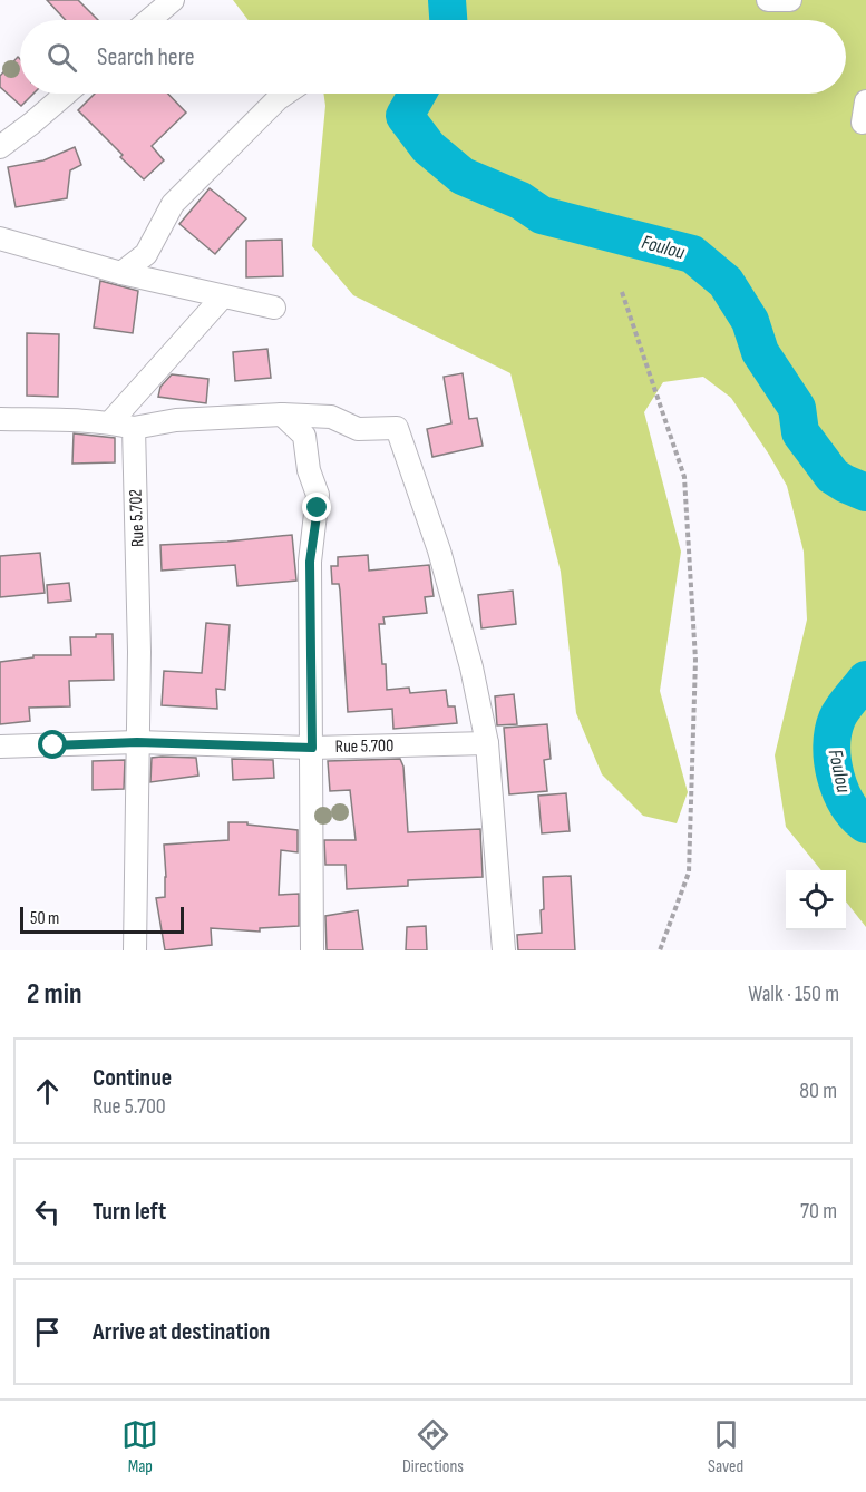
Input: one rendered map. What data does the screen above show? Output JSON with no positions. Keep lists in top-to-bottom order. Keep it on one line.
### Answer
{"streets":{"street":["Rue 5.702","Rue 5.700"]},"crossings":[["Rue 5.702","Rue 5.700"]],"water":["Foulou"],"scale_bar":"50 m","page":{"search":"Search here","scale":"50 m","heading":["2 min","Walk · 150 m"],"list":[["Continue","Rue 5.700","80 m"],["Turn left","70 m"],"Arrive at destination"],"nav":["Map","Directions","Saved"]}}
